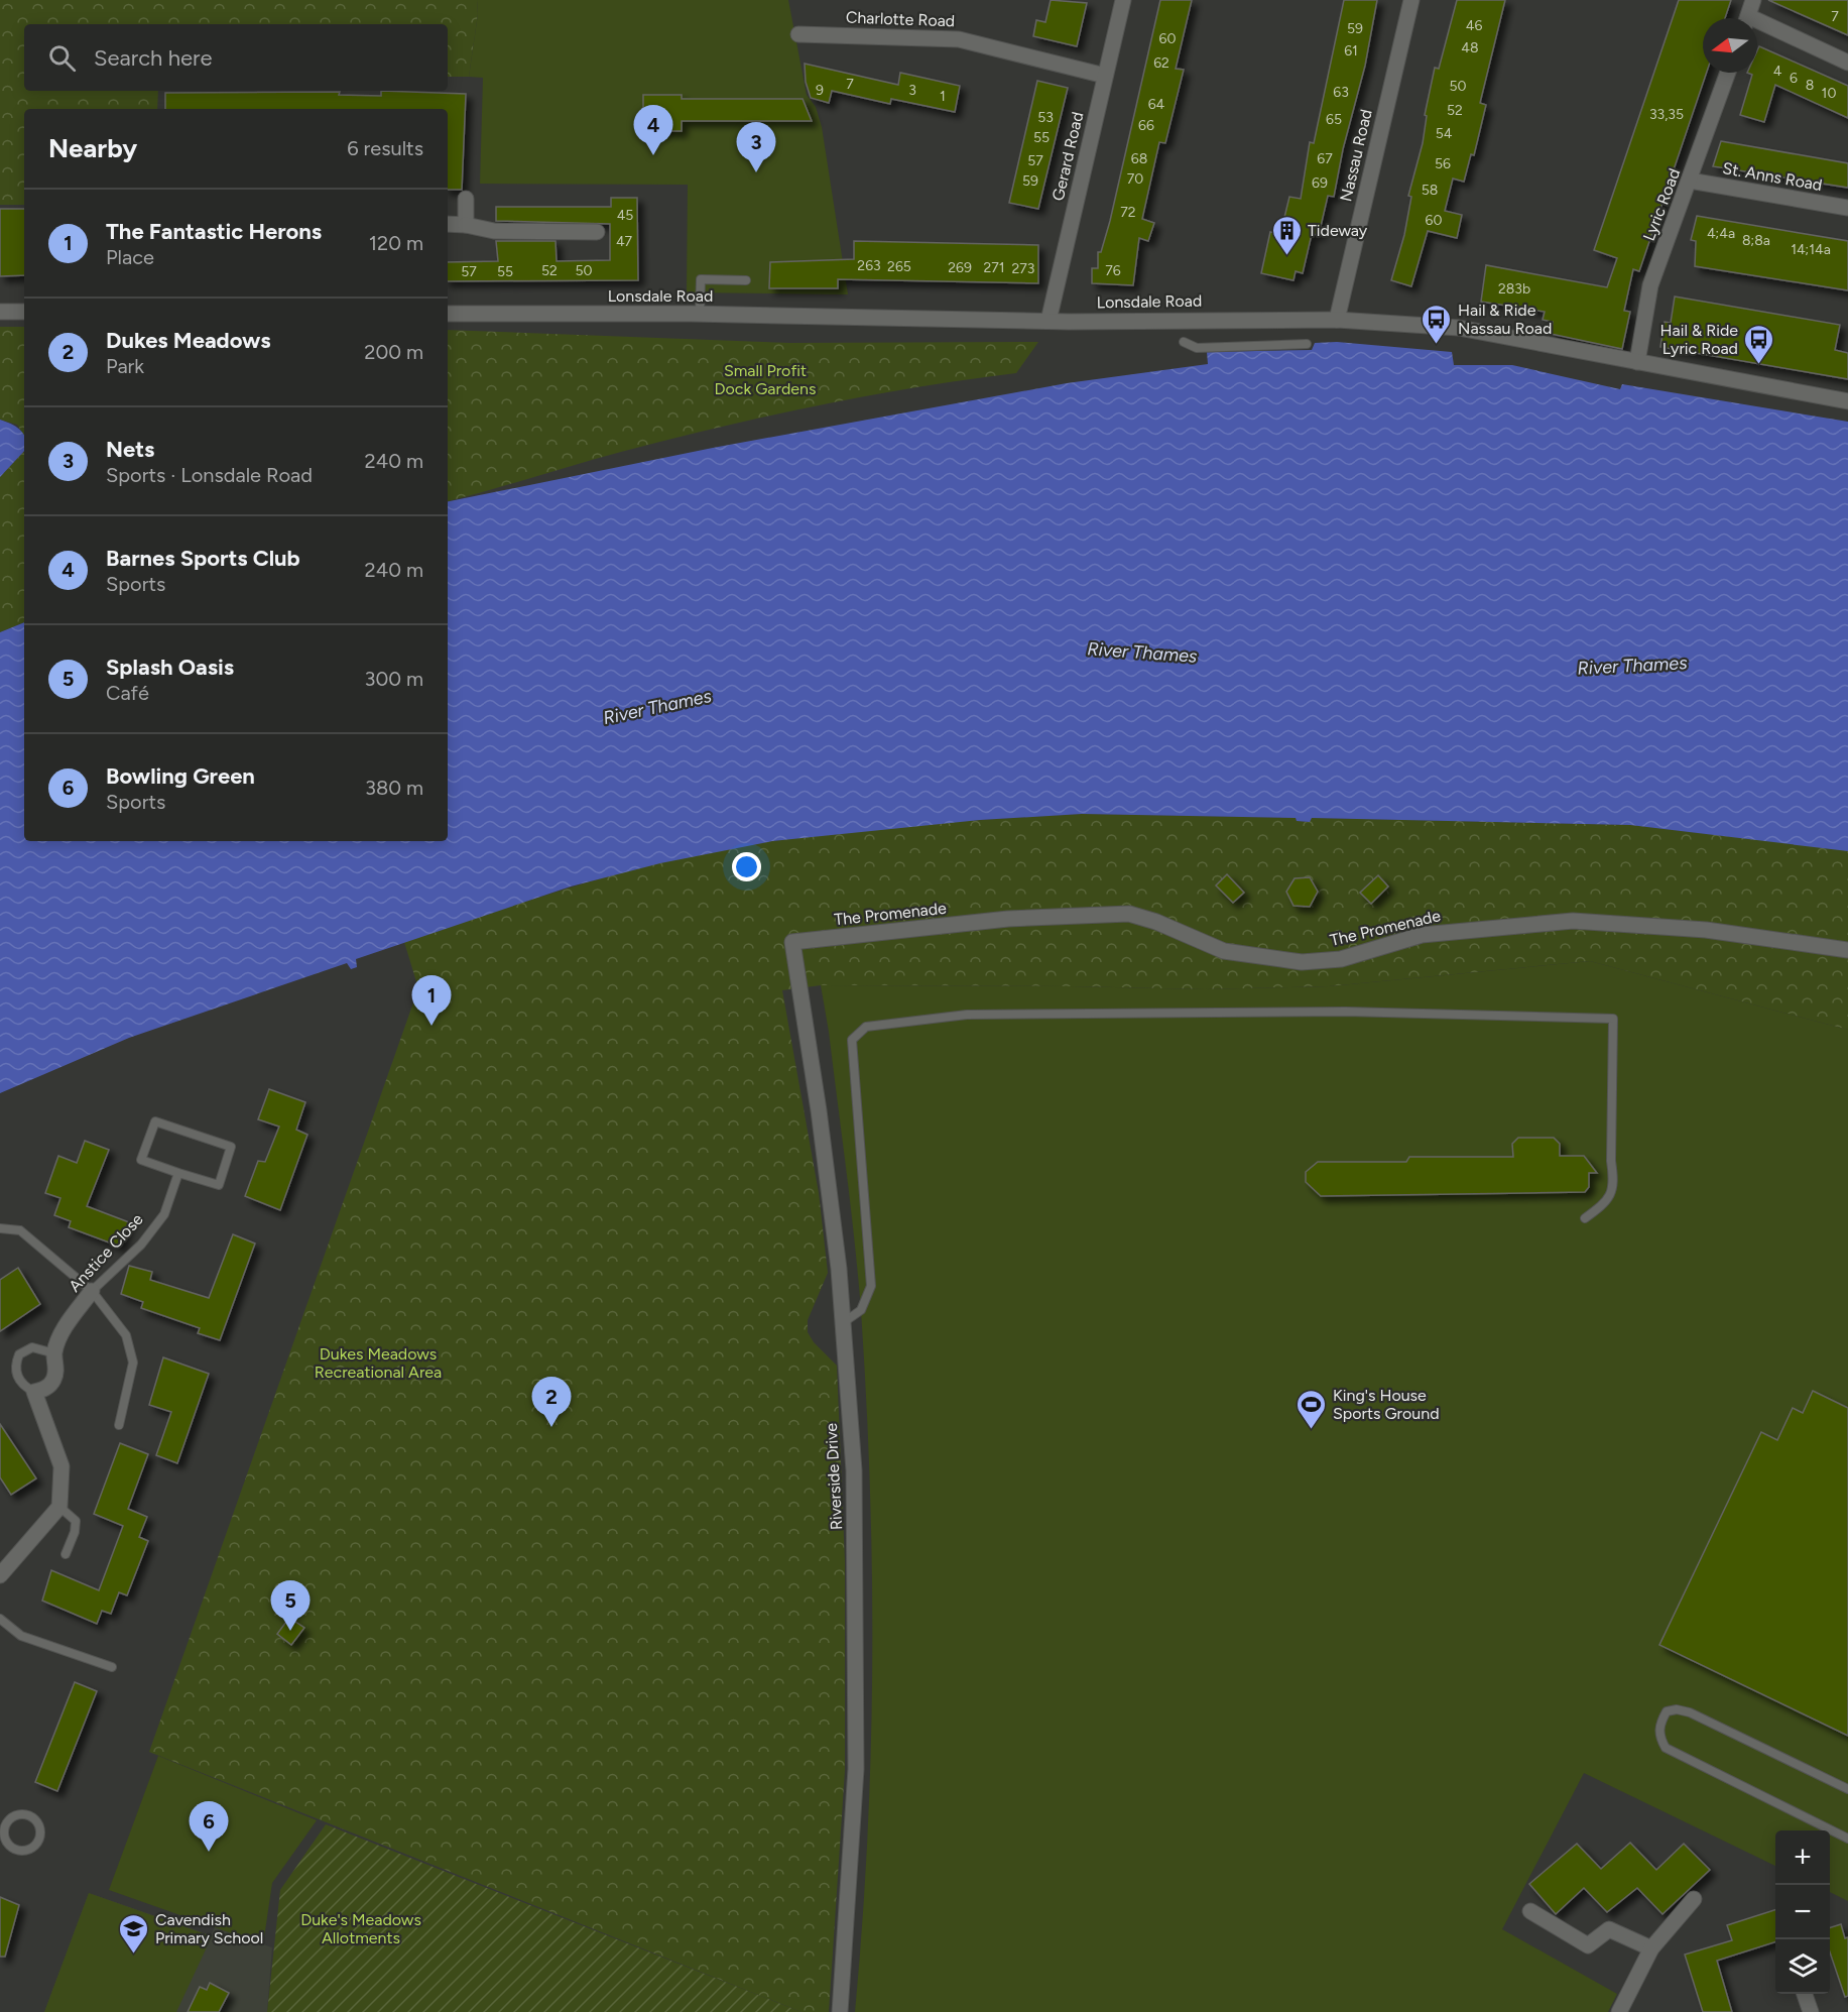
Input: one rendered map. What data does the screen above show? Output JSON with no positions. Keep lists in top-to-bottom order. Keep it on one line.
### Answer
{"streets":{"street":["Charlotte Road","Nassau Road","Gerard Road","St. Anns Road","Lyric Road","Lonsdale Road","The Promenade","Anstice Close","Riverside Drive"]},"crossings":[["Charlotte Road","Gerard Road"],["Nassau Road","Lonsdale Road"],["Gerard Road","Lonsdale Road"],["St. Anns Road","Lyric Road"],["Lyric Road","Lonsdale Road"],["The Promenade","Riverside Drive"]],"water":["River Thames"],"parks":["Small Profit Dock Gardens","Dukes Meadows Recreational Area","Duke's Meadows Allotments"],"places":{"building":["Tideway"],"bus stop":["Hail & Ride Nassau Road","Hail & Ride Lyric Road"],"sports":["King's House Sports Ground"],"school or university":["Cavendish Primary School"]},"house_numbers":["7","46","59","60","48","61","62","4","6","7","8","50","9","3","63","10","1","64","52","33,35","53","65","66","54","55","68","67","57","56","70","59","69","58","72","45","60","4;4a","8;8a","47","14;14a","263","265","269","271","273","52","50","76","57","55","283b"],"north":"left","page":{"search":"Search here","pins":["4","3","1","2","5","6"],"heading":["Nearby","6 results"],"list":[{"mark":"1","name":"The Fantastic Herons","note":"Place","value":"120 m"},{"mark":"2","name":"Dukes Meadows","note":"Park","value":"200 m"},{"mark":"3","name":"Nets","note":"Sports · Lonsdale Road","value":"240 m"},{"mark":"4","name":"Barnes Sports Club","note":"Sports","value":"240 m"},{"mark":"5","name":"Splash Oasis","note":"Café","value":"300 m"},{"mark":"6","name":"Bowling Green","note":"Sports","value":"380 m"}],"map_buttons":["+","−"]}}
